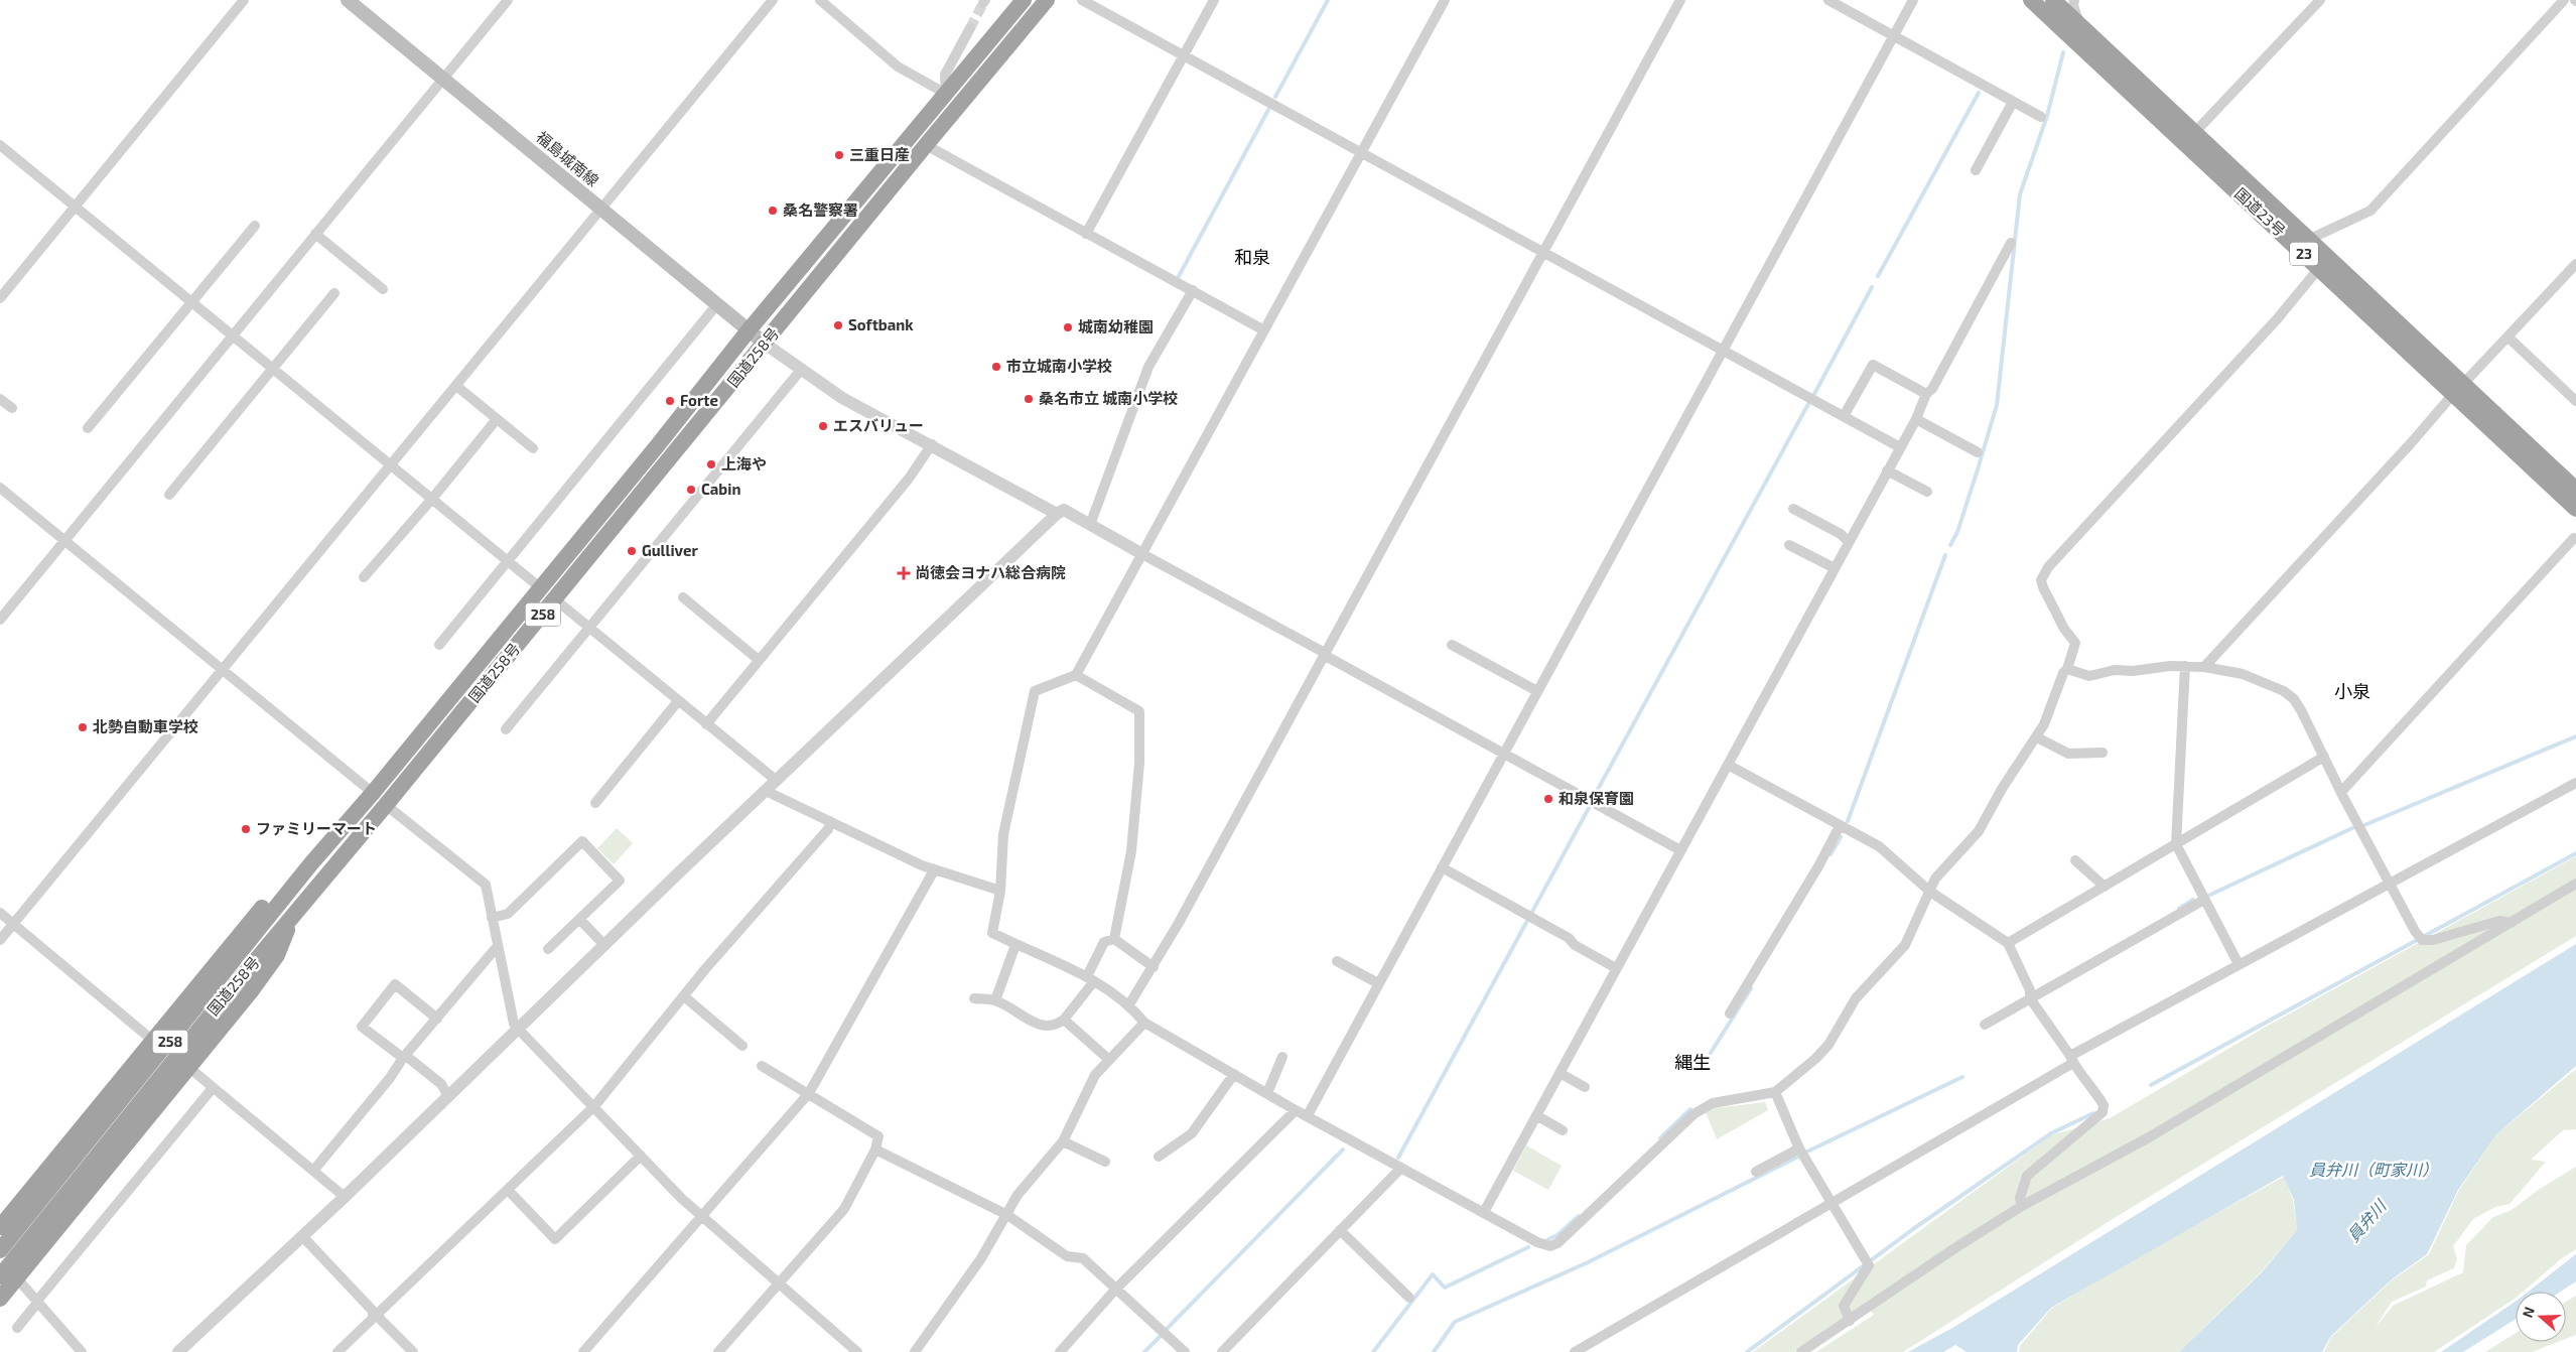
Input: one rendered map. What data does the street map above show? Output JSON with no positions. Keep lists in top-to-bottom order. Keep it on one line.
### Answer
{"streets":{"highway":["国道23号","23","国道258号","258"],"main road":["福島城南線"]},"crossings":[["福島城南線","国道258号"]],"districts":["和泉","小泉","縄生"],"water":["員弁川（町家川）","員弁川"],"places":{"other":["三重日産","桑名警察署","Softbank","城南幼稚園","市立城南小学校","桑名市立 城南小学校","Forte","エスバリュー","上海や","Cabin","Gulliver","北勢自動車学校","和泉保育園","ファミリーマート"],"health":["尚徳会ヨナハ総合病院"]},"north":"left"}
